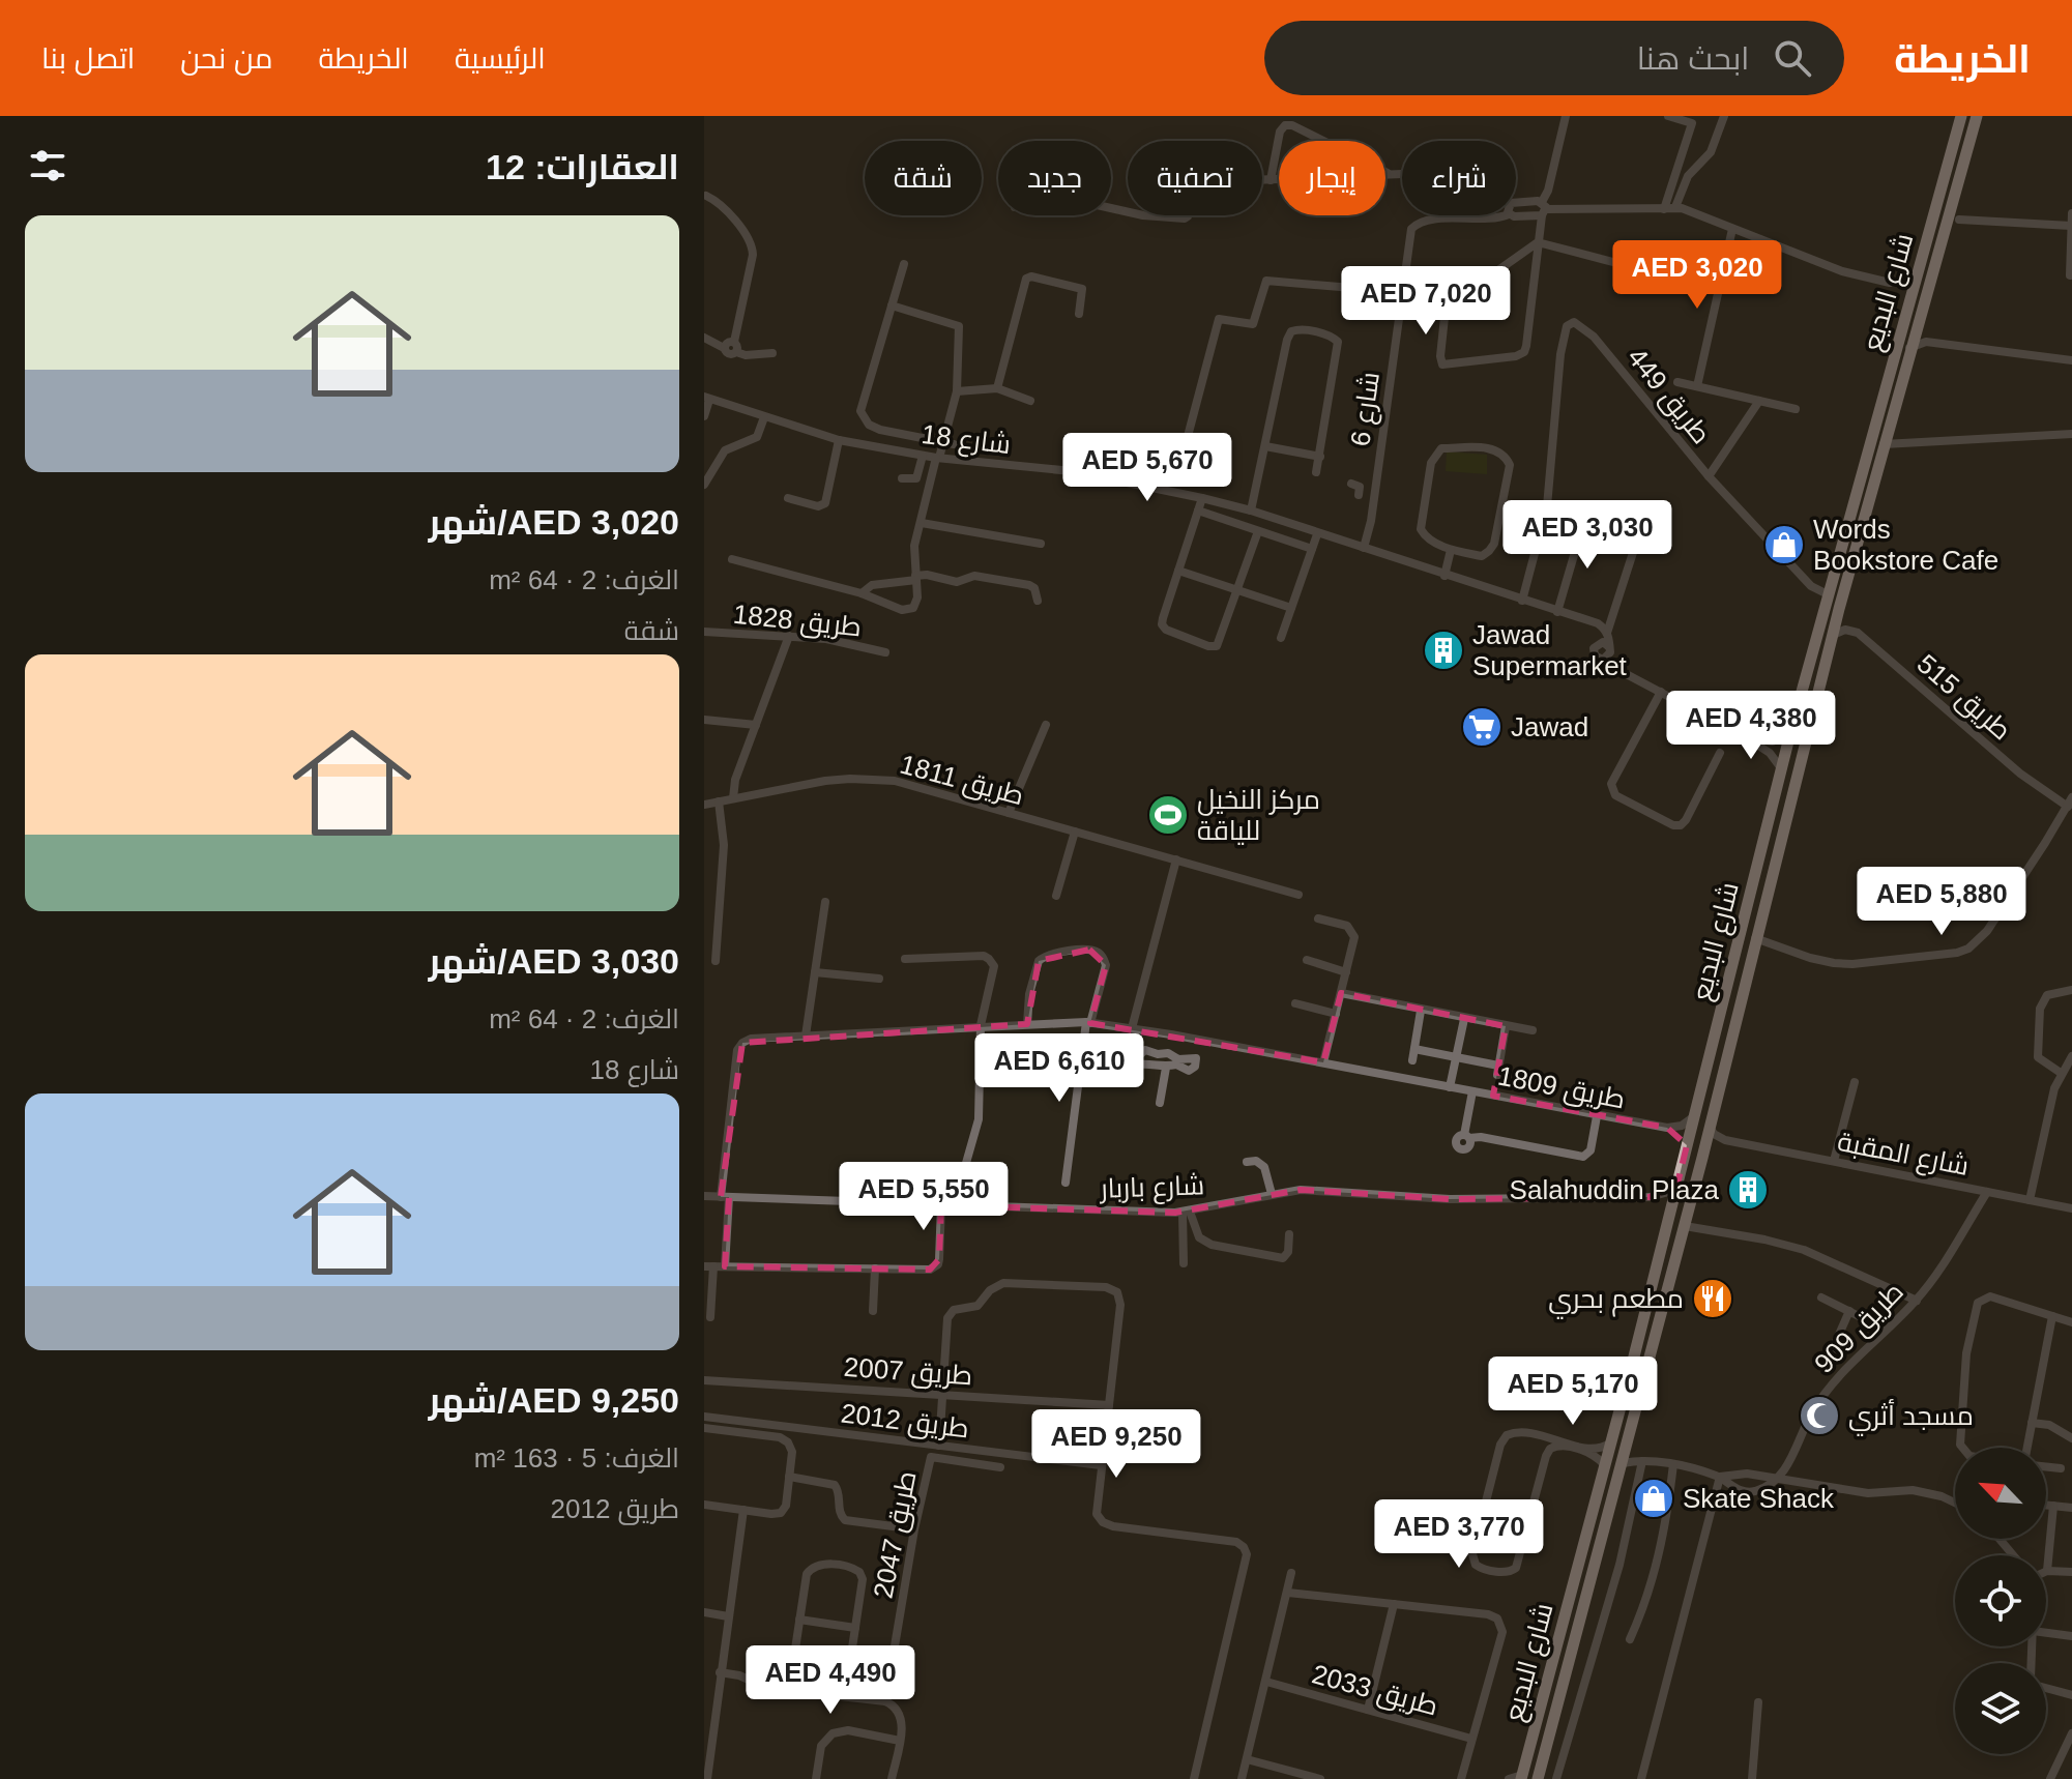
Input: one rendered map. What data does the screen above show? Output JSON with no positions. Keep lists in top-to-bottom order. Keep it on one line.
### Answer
{"streets":{"main road":["شارع البديع"],"street":["طريق 449","شارع 6","شارع 18","طريق 1828","طريق 515","طريق 1811","طريق 1809","شارع المقبة","شارع باربار","طريق 909","طريق 2007","طريق 2012","طريق 2047","طريق 2033"]},"crossings":[["شارع البديع","طريق 449"],["شارع البديع","طريق 515"],["شارع البديع","شارع باربار"],["طريق 449","شارع 18"],["شارع 6","شارع 18"],["طريق 1809","شارع باربار"],["شارع المقبة","طريق 909"]],"places":{"shop":["Words Bookstore Cafe","Skate Shack"],"building":["Jawad Supermarket","Salahuddin Plaza"],"supermarket":["Jawad"],"sports":["مركز النخيل للياقة"],"restaurant":["مطعم بحري"],"mosque":["مسجد أثري"]},"north":"top left","page":{"header":"الخريطة","search":"ابحث هنا","nav":["الرئيسية","الخريطة","من نحن","اتصل بنا"],"heading":"العقارات: 12","chip":["شراء","إيجار","تصفية","جديد","شقة"],"list":[{"name":"AED 3,020/شهر","note":"الغرف: 2 · 64 m² · شقة"},{"name":"AED 3,030/شهر","note":"الغرف: 2 · 64 m² · شارع 18"},{"name":"AED 9,250/شهر","note":"الغرف: 5 · 163 m² · طريق 2012"}],"price":["AED 3,020","AED 7,020","AED 5,670","AED 3,030","AED 4,380","AED 5,880","AED 6,610","AED 5,550","AED 5,170","AED 9,250","AED 3,770","AED 4,490"]}}
